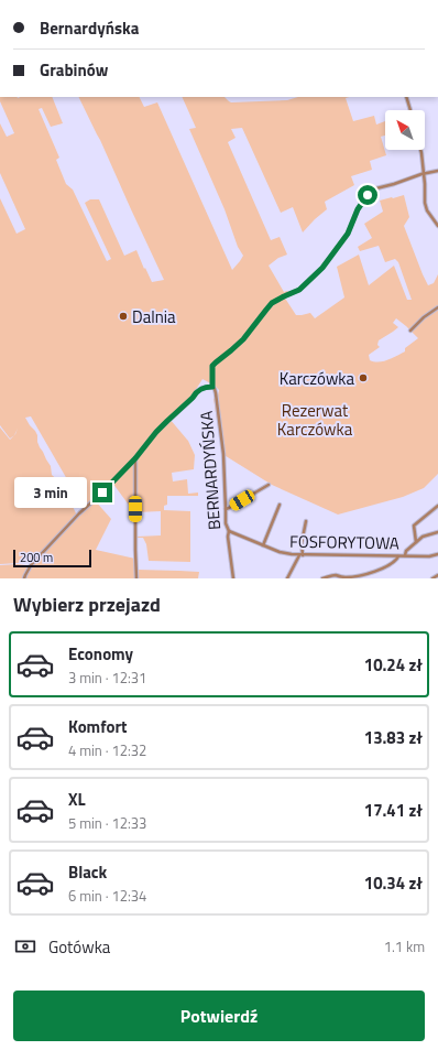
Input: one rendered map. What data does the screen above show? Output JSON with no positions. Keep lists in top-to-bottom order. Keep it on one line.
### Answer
{"streets":{"street":["BERNARDYŃSKA","FOSFORYTOWA"]},"crossings":[["BERNARDYŃSKA","FOSFORYTOWA"]],"parks":["Rezerwat Karczówka"],"places":["Dalnia","Karczówka"],"scale_bar":"200 m","north":"top left","page":{"banner":["Bernardyńska","Grabinów"],"bubble":"3 min","scale":"200 m","heading":"Wybierz przejazd","list":[{"name":"Economy","note":"3 min · 12:31","value":"10.24 zł"},{"name":"Komfort","note":"4 min · 12:32","value":"13.83 zł"},{"name":"XL","note":"5 min · 12:33","value":"17.41 zł"},{"name":"Black","note":"6 min · 12:34","value":"10.34 zł"}],"pay":["Gotówka","1.1 km"],"buttons":"Potwierdź"}}
